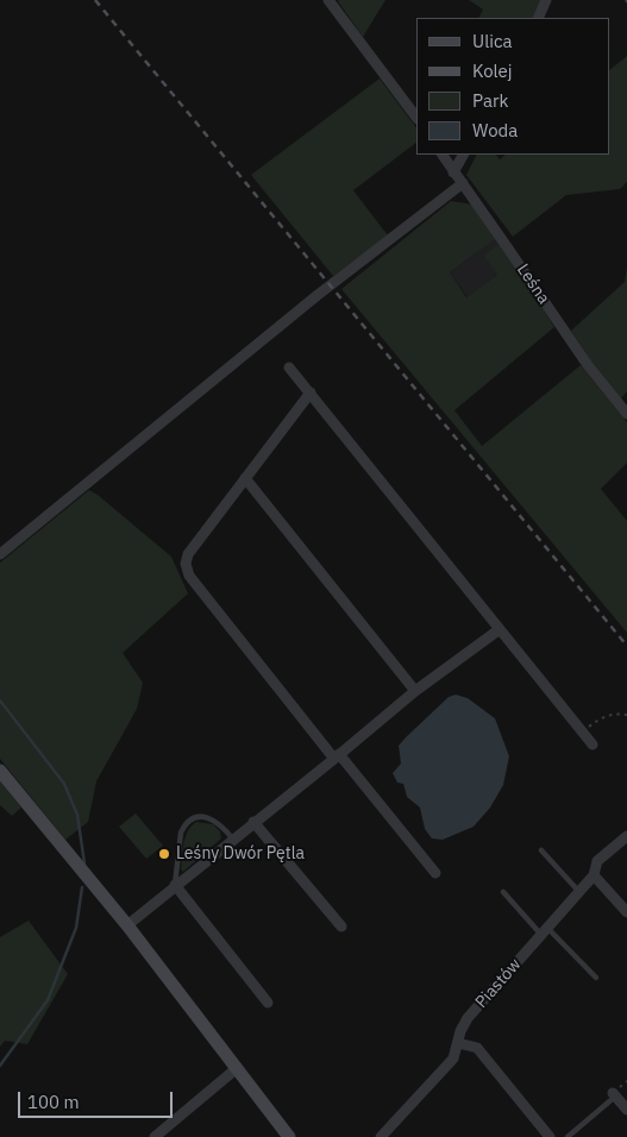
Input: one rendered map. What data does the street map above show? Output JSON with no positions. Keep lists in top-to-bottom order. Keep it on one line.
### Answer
{"streets":{"street":["Leśna","Piastów"]},"places":["Leśny Dwór Pętla"],"legend":["Ulica","Kolej","Park","Woda"],"scale_bar":"100 m"}
